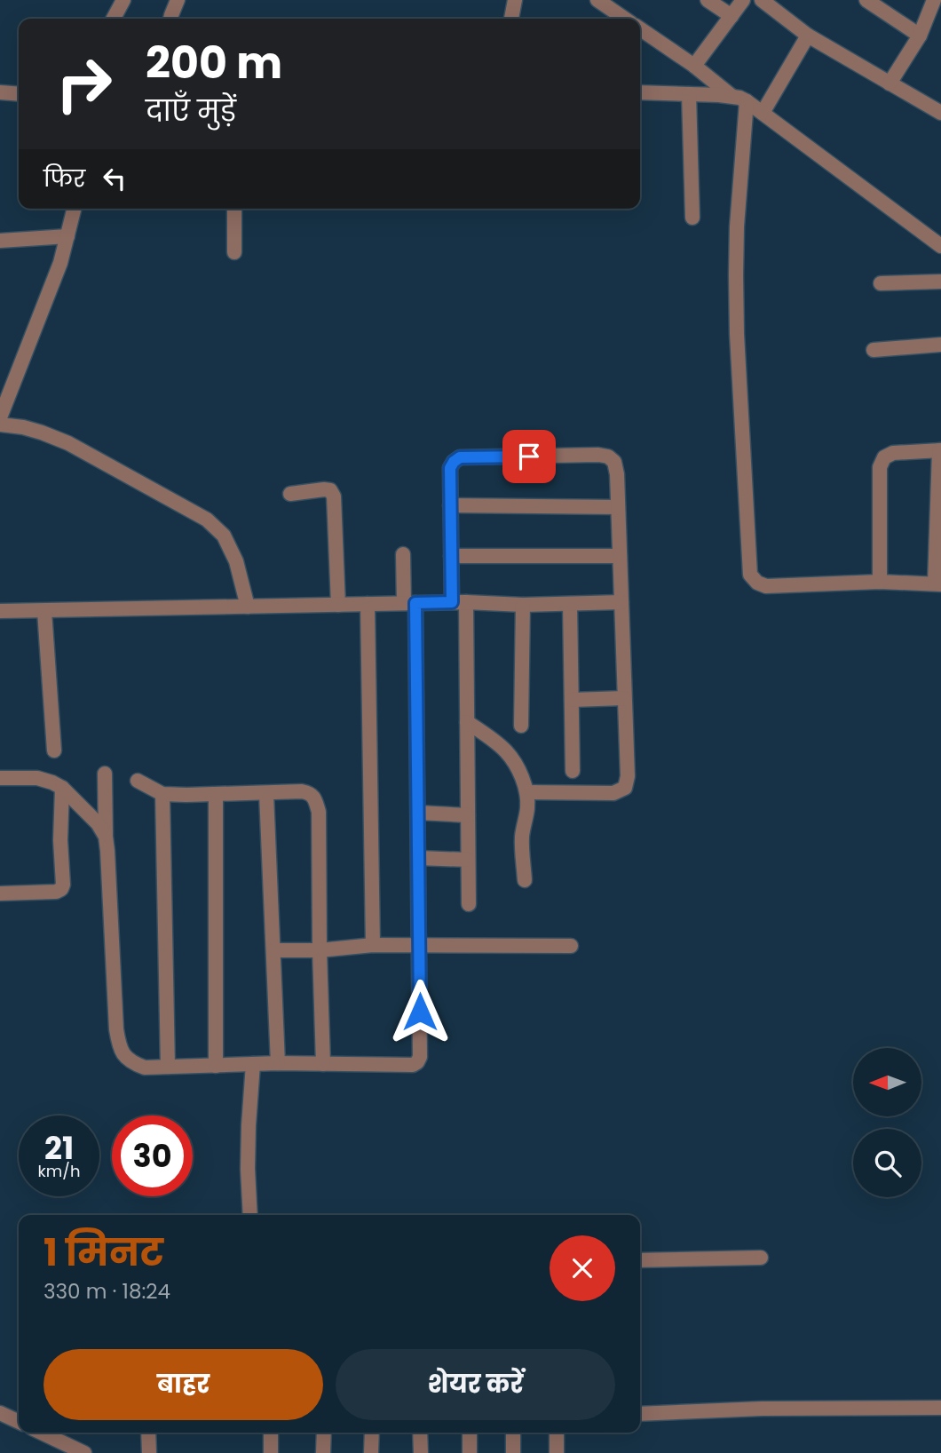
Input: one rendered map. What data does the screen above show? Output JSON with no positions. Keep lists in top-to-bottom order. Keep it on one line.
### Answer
{"north":"left","page":{"turn":["200 m","दाएँ मुड़ें"],"then":"फिर","speed":"21 km/h","limit":"30","heading":["1 मिनट","330 m · 18:24"],"buttons":["बाहर","शेयर करें"]}}
